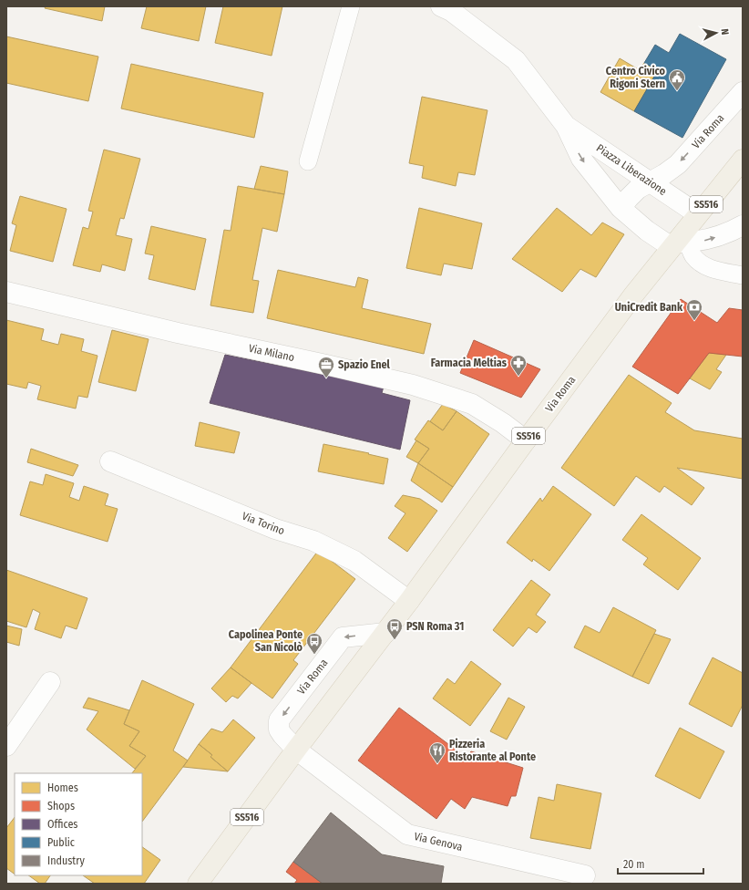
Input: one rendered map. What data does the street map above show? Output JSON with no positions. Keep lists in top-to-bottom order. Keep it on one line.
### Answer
{"streets":{"main road":["Via Roma","SS516"],"street":["Piazza Liberazione","Via Milano","Via Torino","Via Genova"]},"crossings":[["Via Roma","Piazza Liberazione"],["Via Roma","Via Milano"],["Via Roma","Via Torino"],["Via Roma","Via Genova"]],"places":{"public building":["Centro Civico Rigoni Stern"],"bank":["UniCredit Bank"],"pharmacy":["Farmacia Meltias"],"office":["Spazio Enel"],"bus stop":["PSN Roma 31","Capolinea Ponte San Nicolò"],"restaurant":["Pizzeria Ristorante al Ponte"]},"legend":["Homes","Shops","Offices","Public","Industry"],"scale_bar":"20 m","north":"right"}
